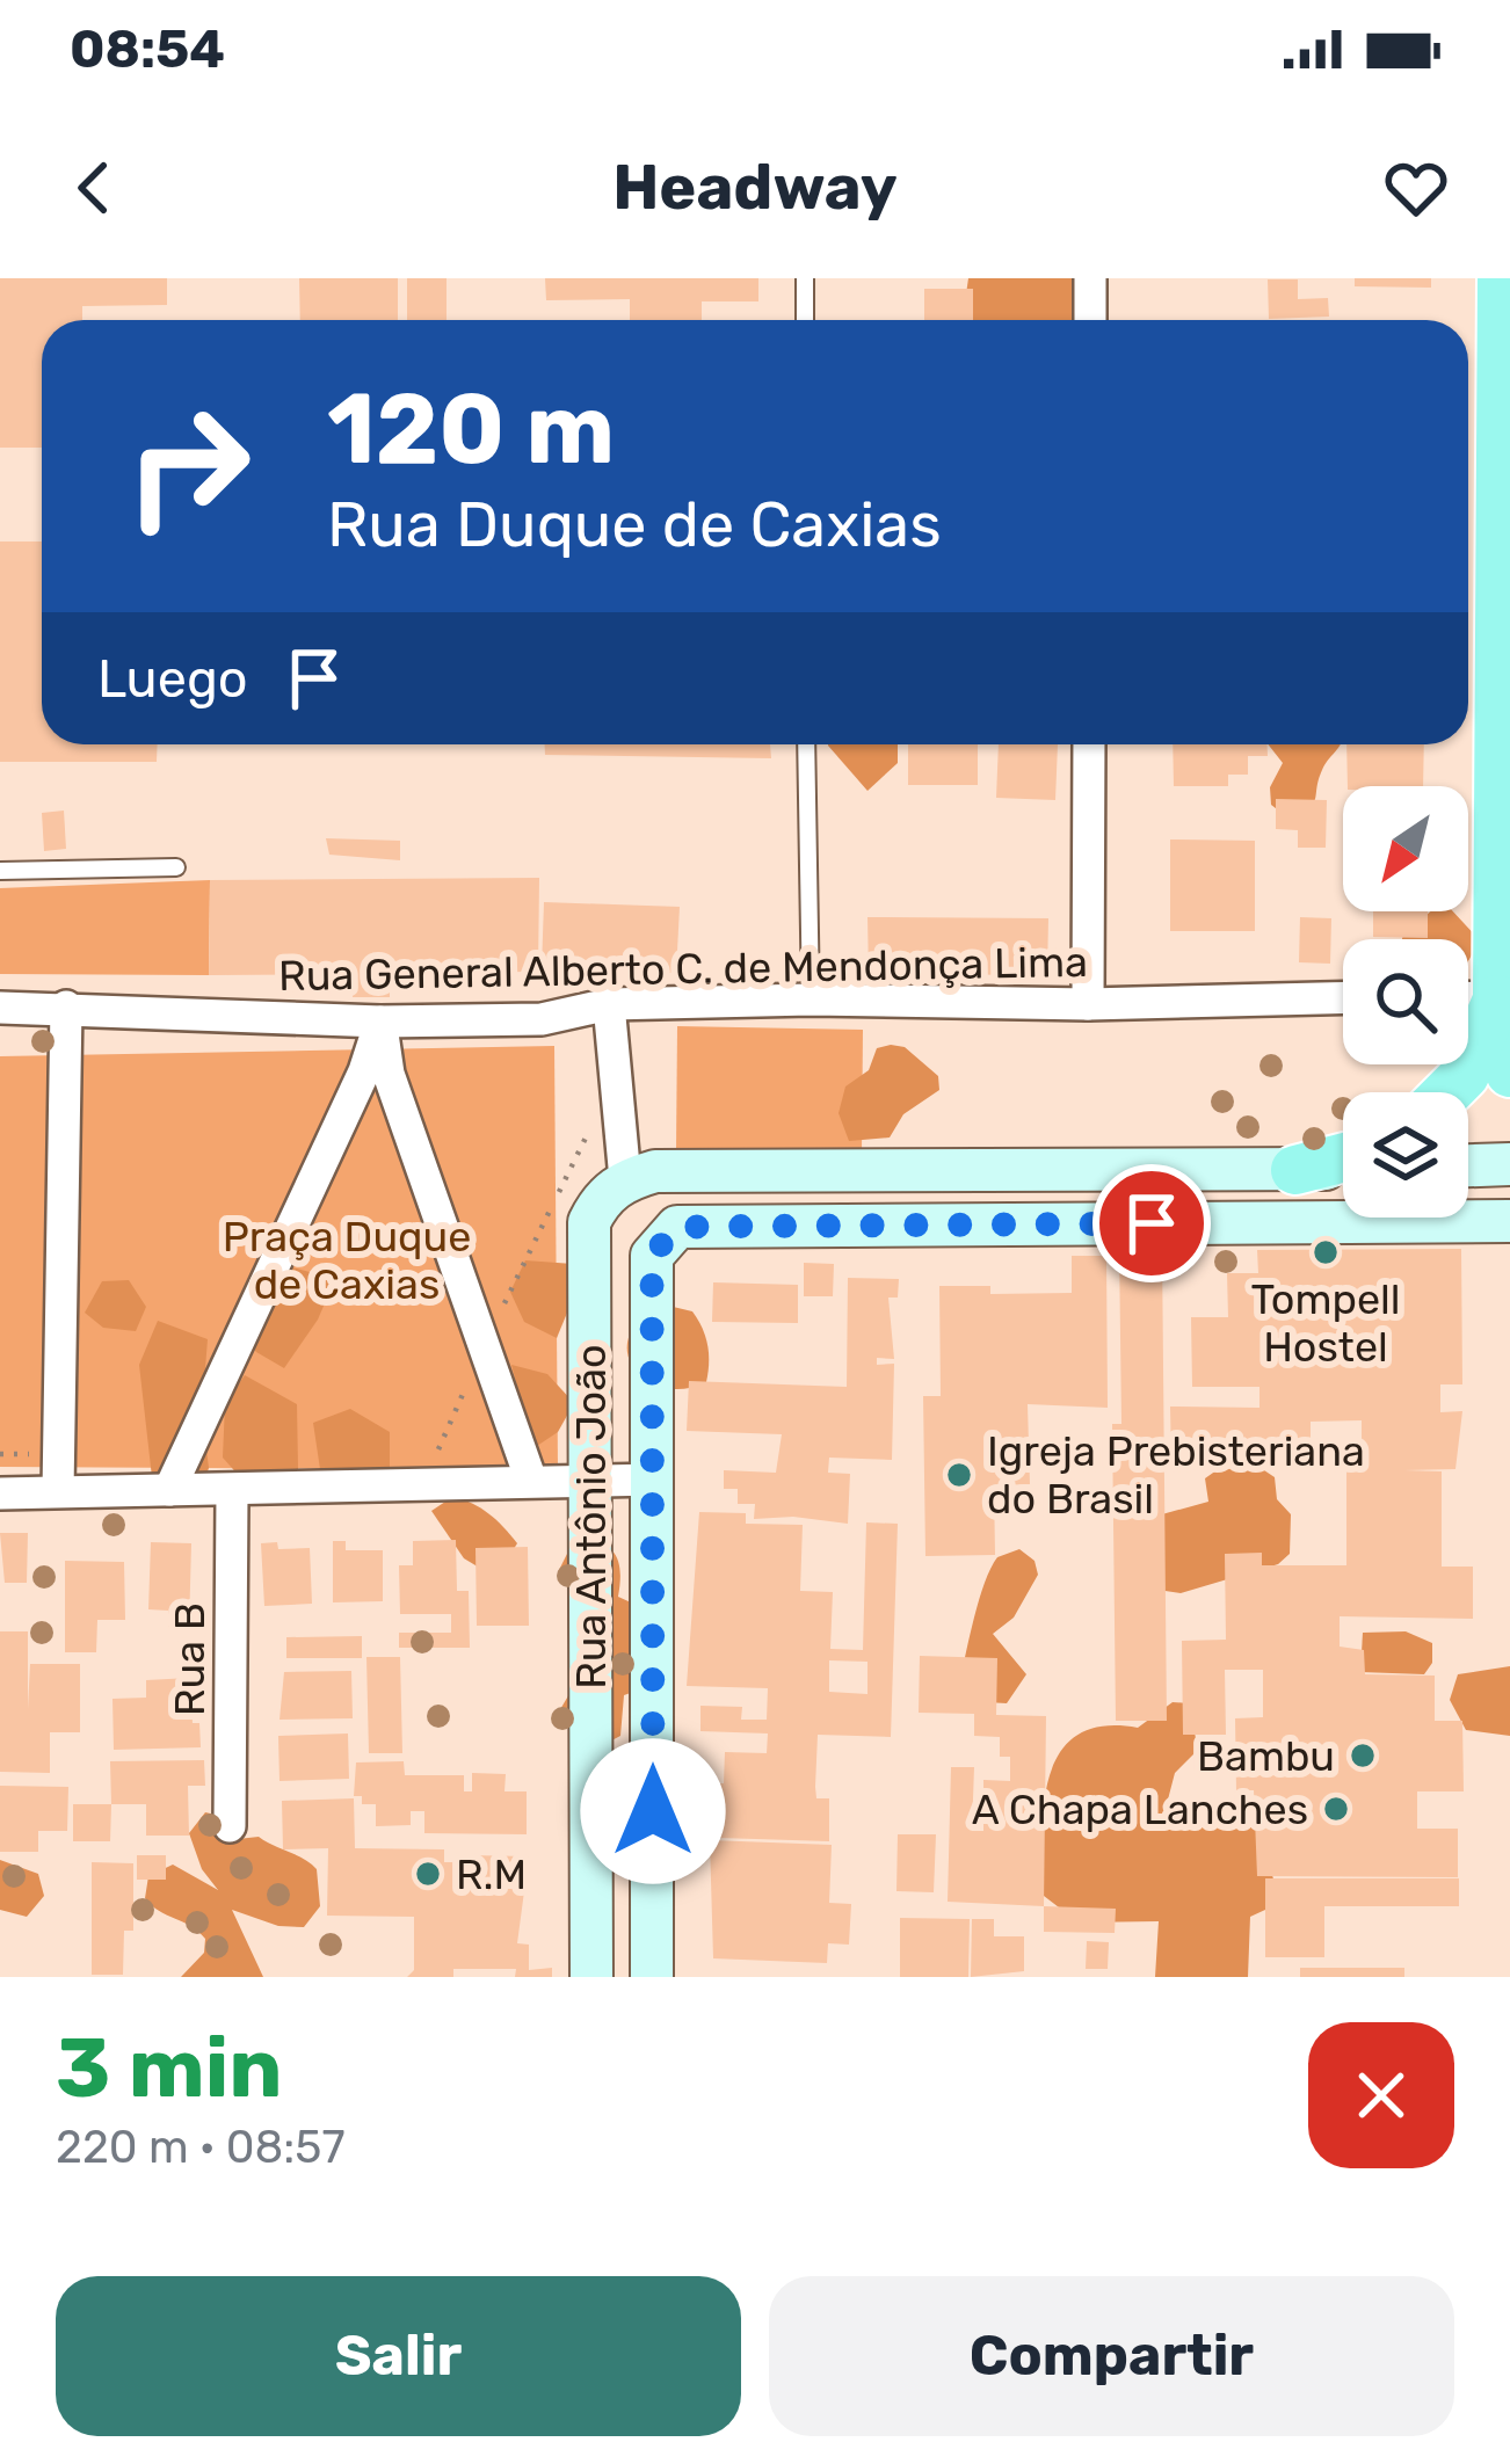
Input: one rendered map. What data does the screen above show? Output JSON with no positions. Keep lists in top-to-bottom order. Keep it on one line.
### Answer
{"streets":{"main road":["Rua Antônio João"],"street":["Rua General Alberto C. de Mendonça Lima","Rua B"]},"parks":["Praça Duque de Caxias"],"places":["Tompell Hostel","Igreja Prebisteriana do Brasil","Bambu","A Chapa Lanches","R.M"],"north":"bottom left","page":{"status":"08:54","header":"Headway","turn":["120 m","Rua Duque de Caxias"],"then":"Luego","heading":["3 min","220 m · 08:57"],"buttons":["Salir","Compartir"]}}
